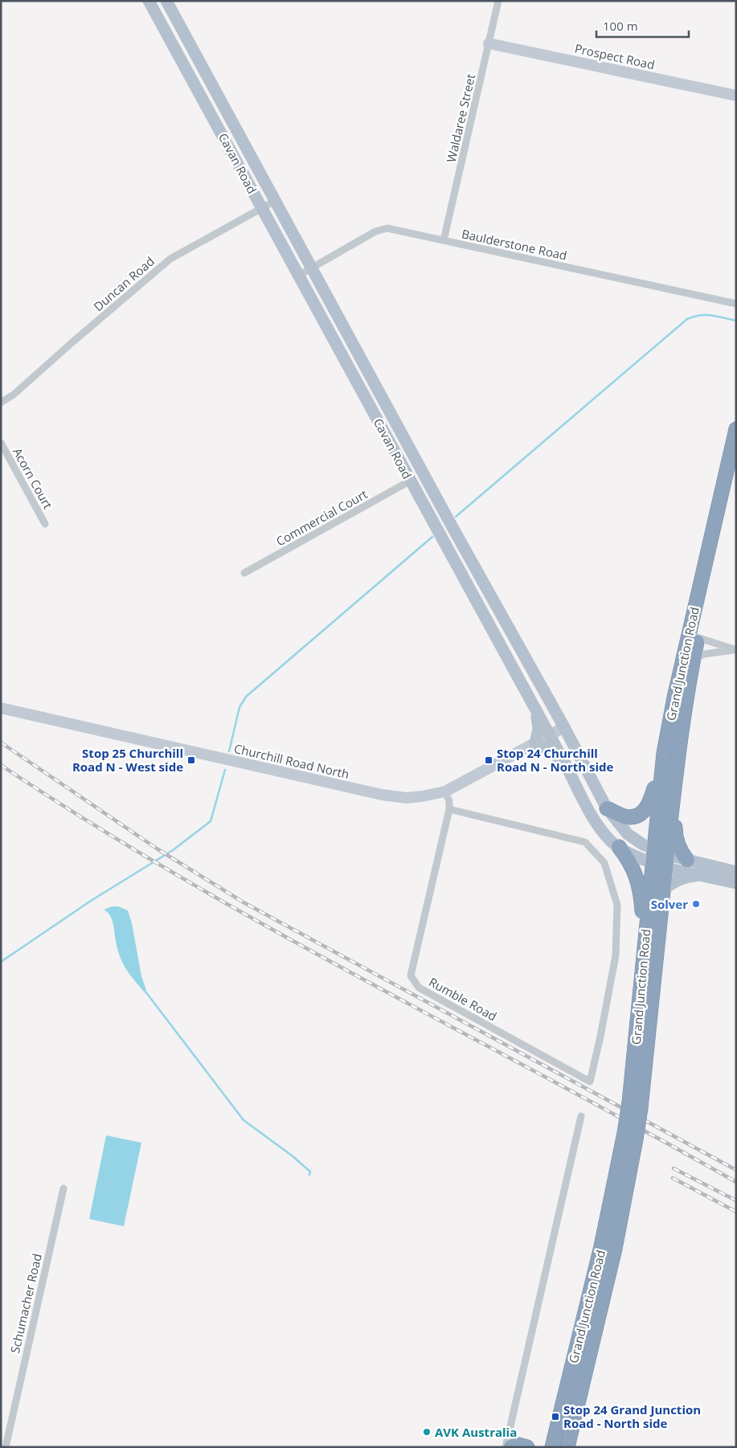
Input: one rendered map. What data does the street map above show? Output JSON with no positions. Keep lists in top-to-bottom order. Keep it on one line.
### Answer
{"streets":{"highway":["Grand Junction Road"],"main road":["Cavan Road"],"street":["Prospect Road","Waldaree Street","Baulderstone Road","Duncan Road","Acorn Court","Commercial Court","Churchill Road North","Rumble Road","Schumacher Road"]},"crossings":[["Prospect Road","Waldaree Street"],["Waldaree Street","Baulderstone Road"],["Cavan Road","Baulderstone Road"],["Cavan Road","Duncan Road"],["Cavan Road","Commercial Court"],["Cavan Road","Grand Junction Road"],["Cavan Road","Churchill Road North"],["Churchill Road North","Rumble Road"]],"places":{"transit":["Stop 25 Churchill Road N - West side","Stop 24 Churchill Road N - North side","Stop 24 Grand Junction Road - North side"],"other":["Solver","AVK Australia"]},"scale_bar":"100 m"}
